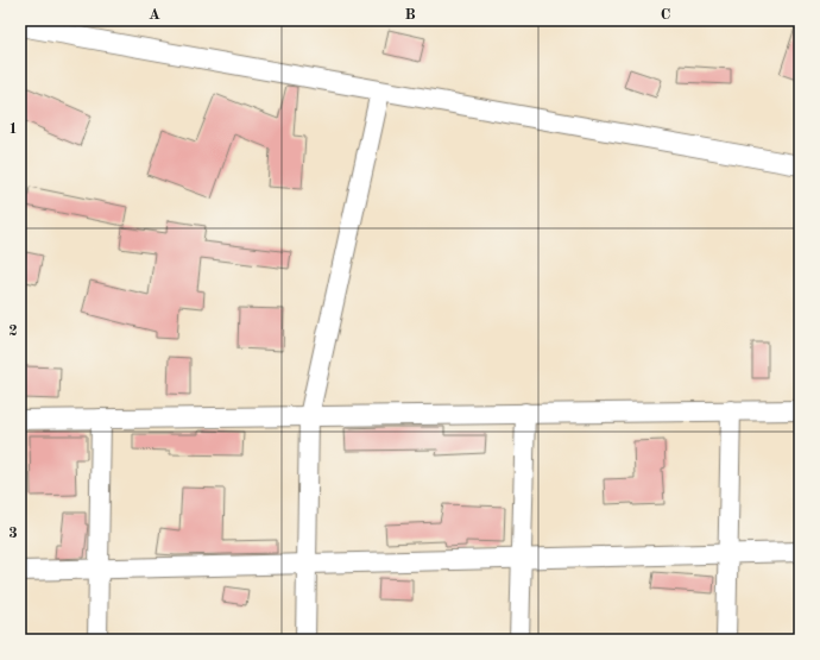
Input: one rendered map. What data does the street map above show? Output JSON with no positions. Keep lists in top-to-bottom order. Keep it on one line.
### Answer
{"grid":{"columns":["A","B","C"],"rows":["1","2","3"]}}
